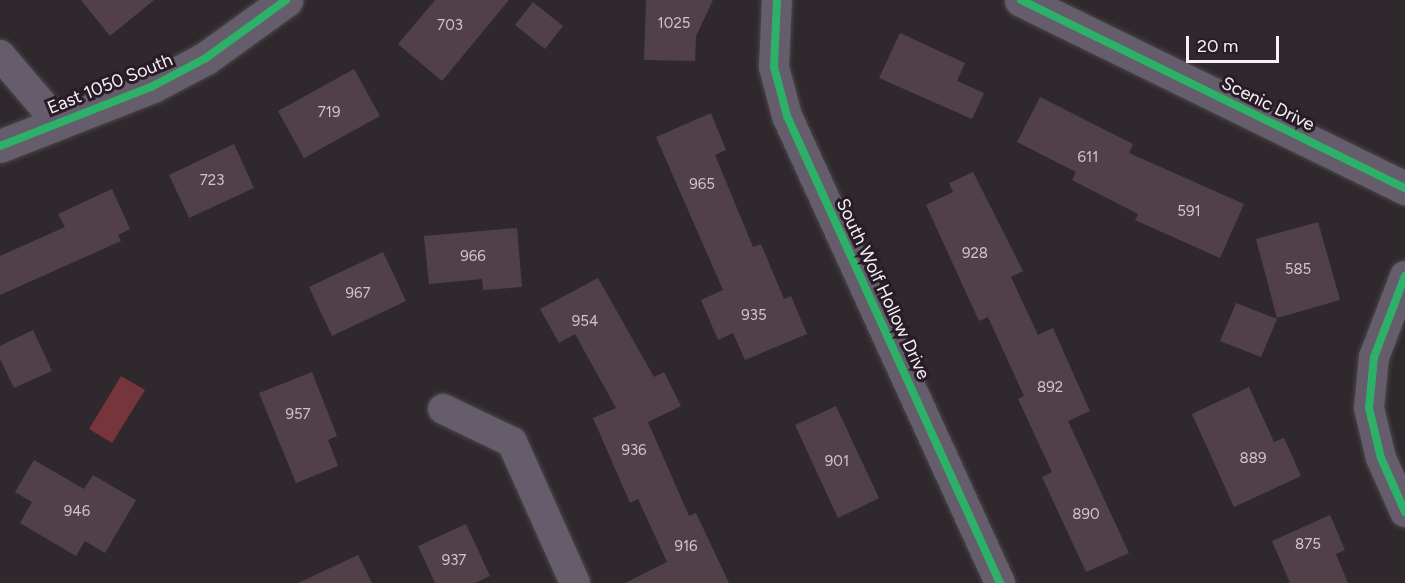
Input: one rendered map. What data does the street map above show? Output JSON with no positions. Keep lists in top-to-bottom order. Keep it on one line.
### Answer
{"streets":{"street":["East 1050 South","Scenic Drive","South Wolf Hollow Drive"]},"house_numbers":["1025","703","719","611","723","965","591","928","966","585","967","935","954","892","957","936","889","901","946","890","875","916","937"],"scale_bar":"20 m"}
